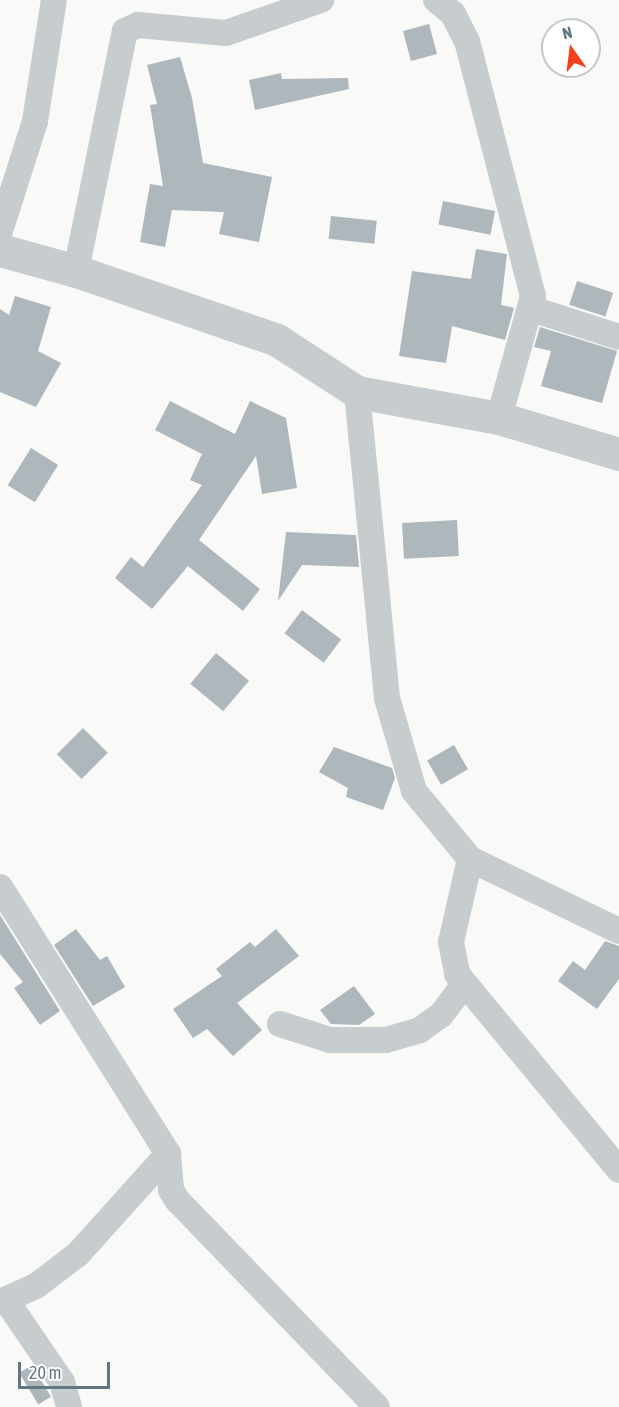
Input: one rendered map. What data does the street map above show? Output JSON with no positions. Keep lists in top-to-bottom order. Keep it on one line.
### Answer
{"scale_bar":"20 m","north":"top"}
